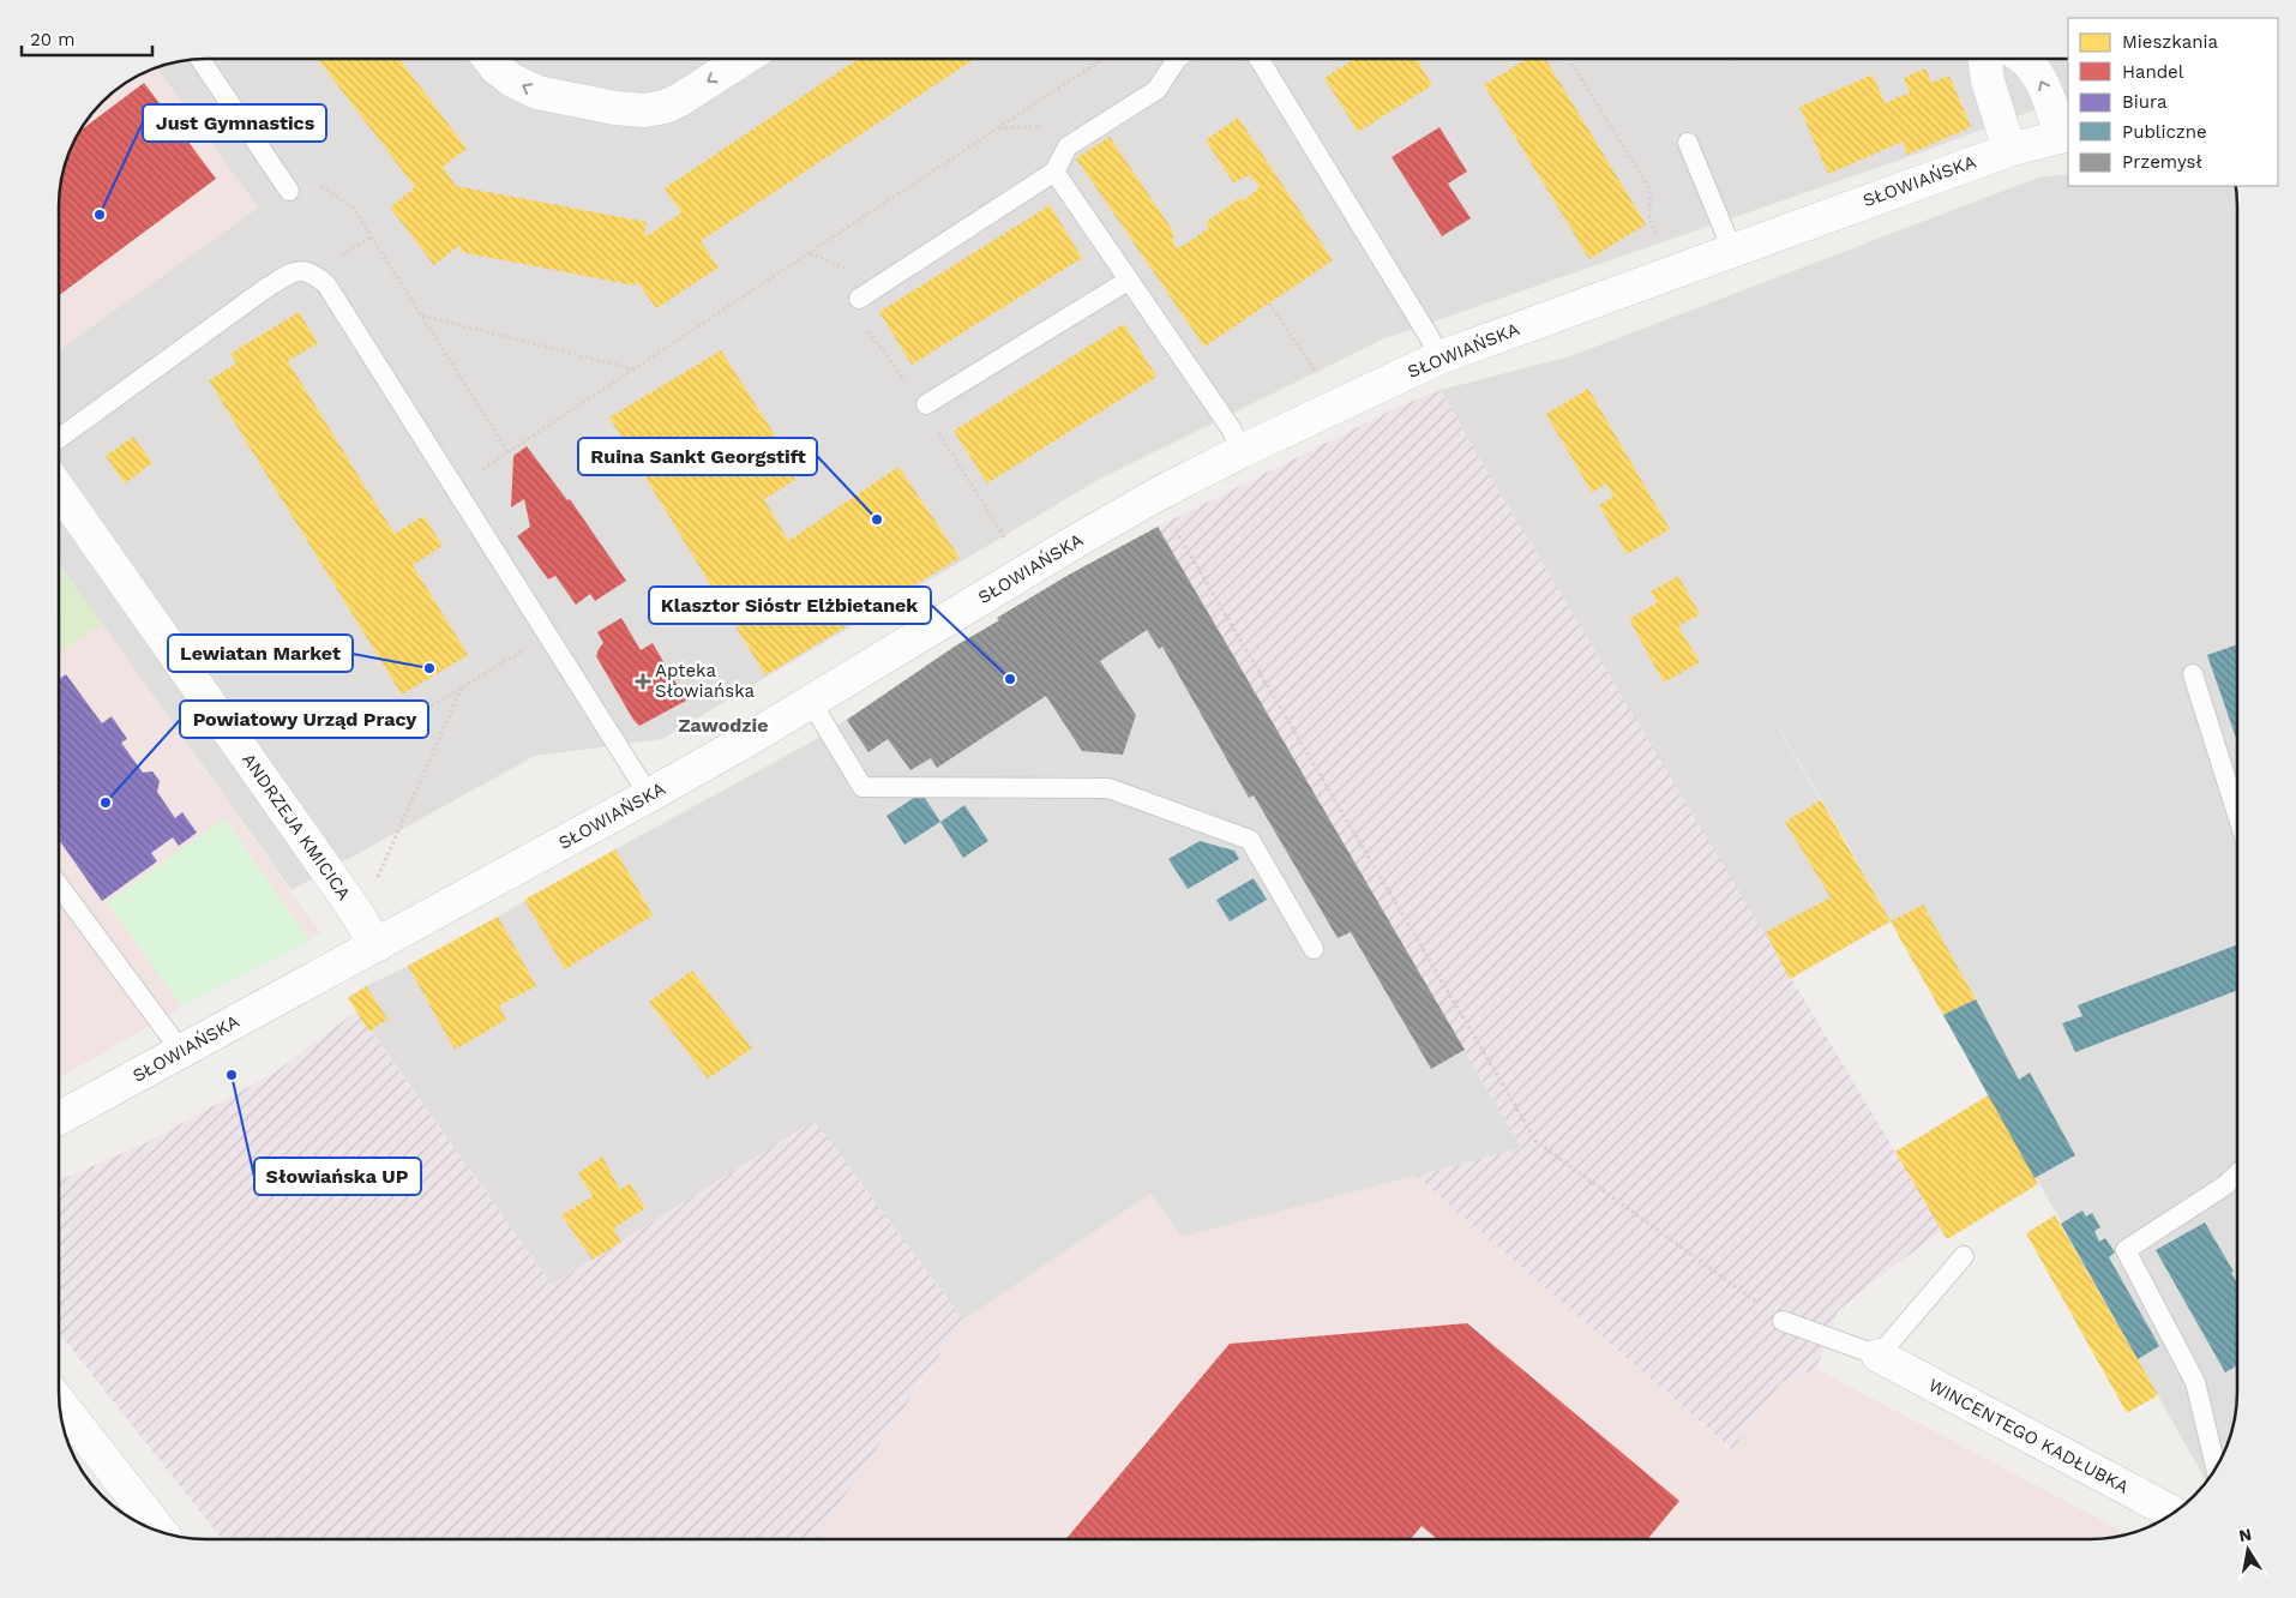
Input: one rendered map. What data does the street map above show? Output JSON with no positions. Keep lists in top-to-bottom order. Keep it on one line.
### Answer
{"streets":{"street":["SŁOWIAŃSKA","ANDRZEJA KMICICA","WINCENTEGO KADŁUBKA"]},"crossings":[["SŁOWIAŃSKA","ANDRZEJA KMICICA"]],"districts":["Zawodzie"],"places":{"other":["Just Gymnastics","Ruina Sankt Georgstift","Lewiatan Market","Klasztor Sióstr Elżbietanek","Powiatowy Urząd Pracy","Słowiańska UP"],"health":["Apteka Słowiańska"]},"legend":["Mieszkania","Handel","Biura","Publiczne","Przemysł"],"scale_bar":"20 m","north":"top"}
